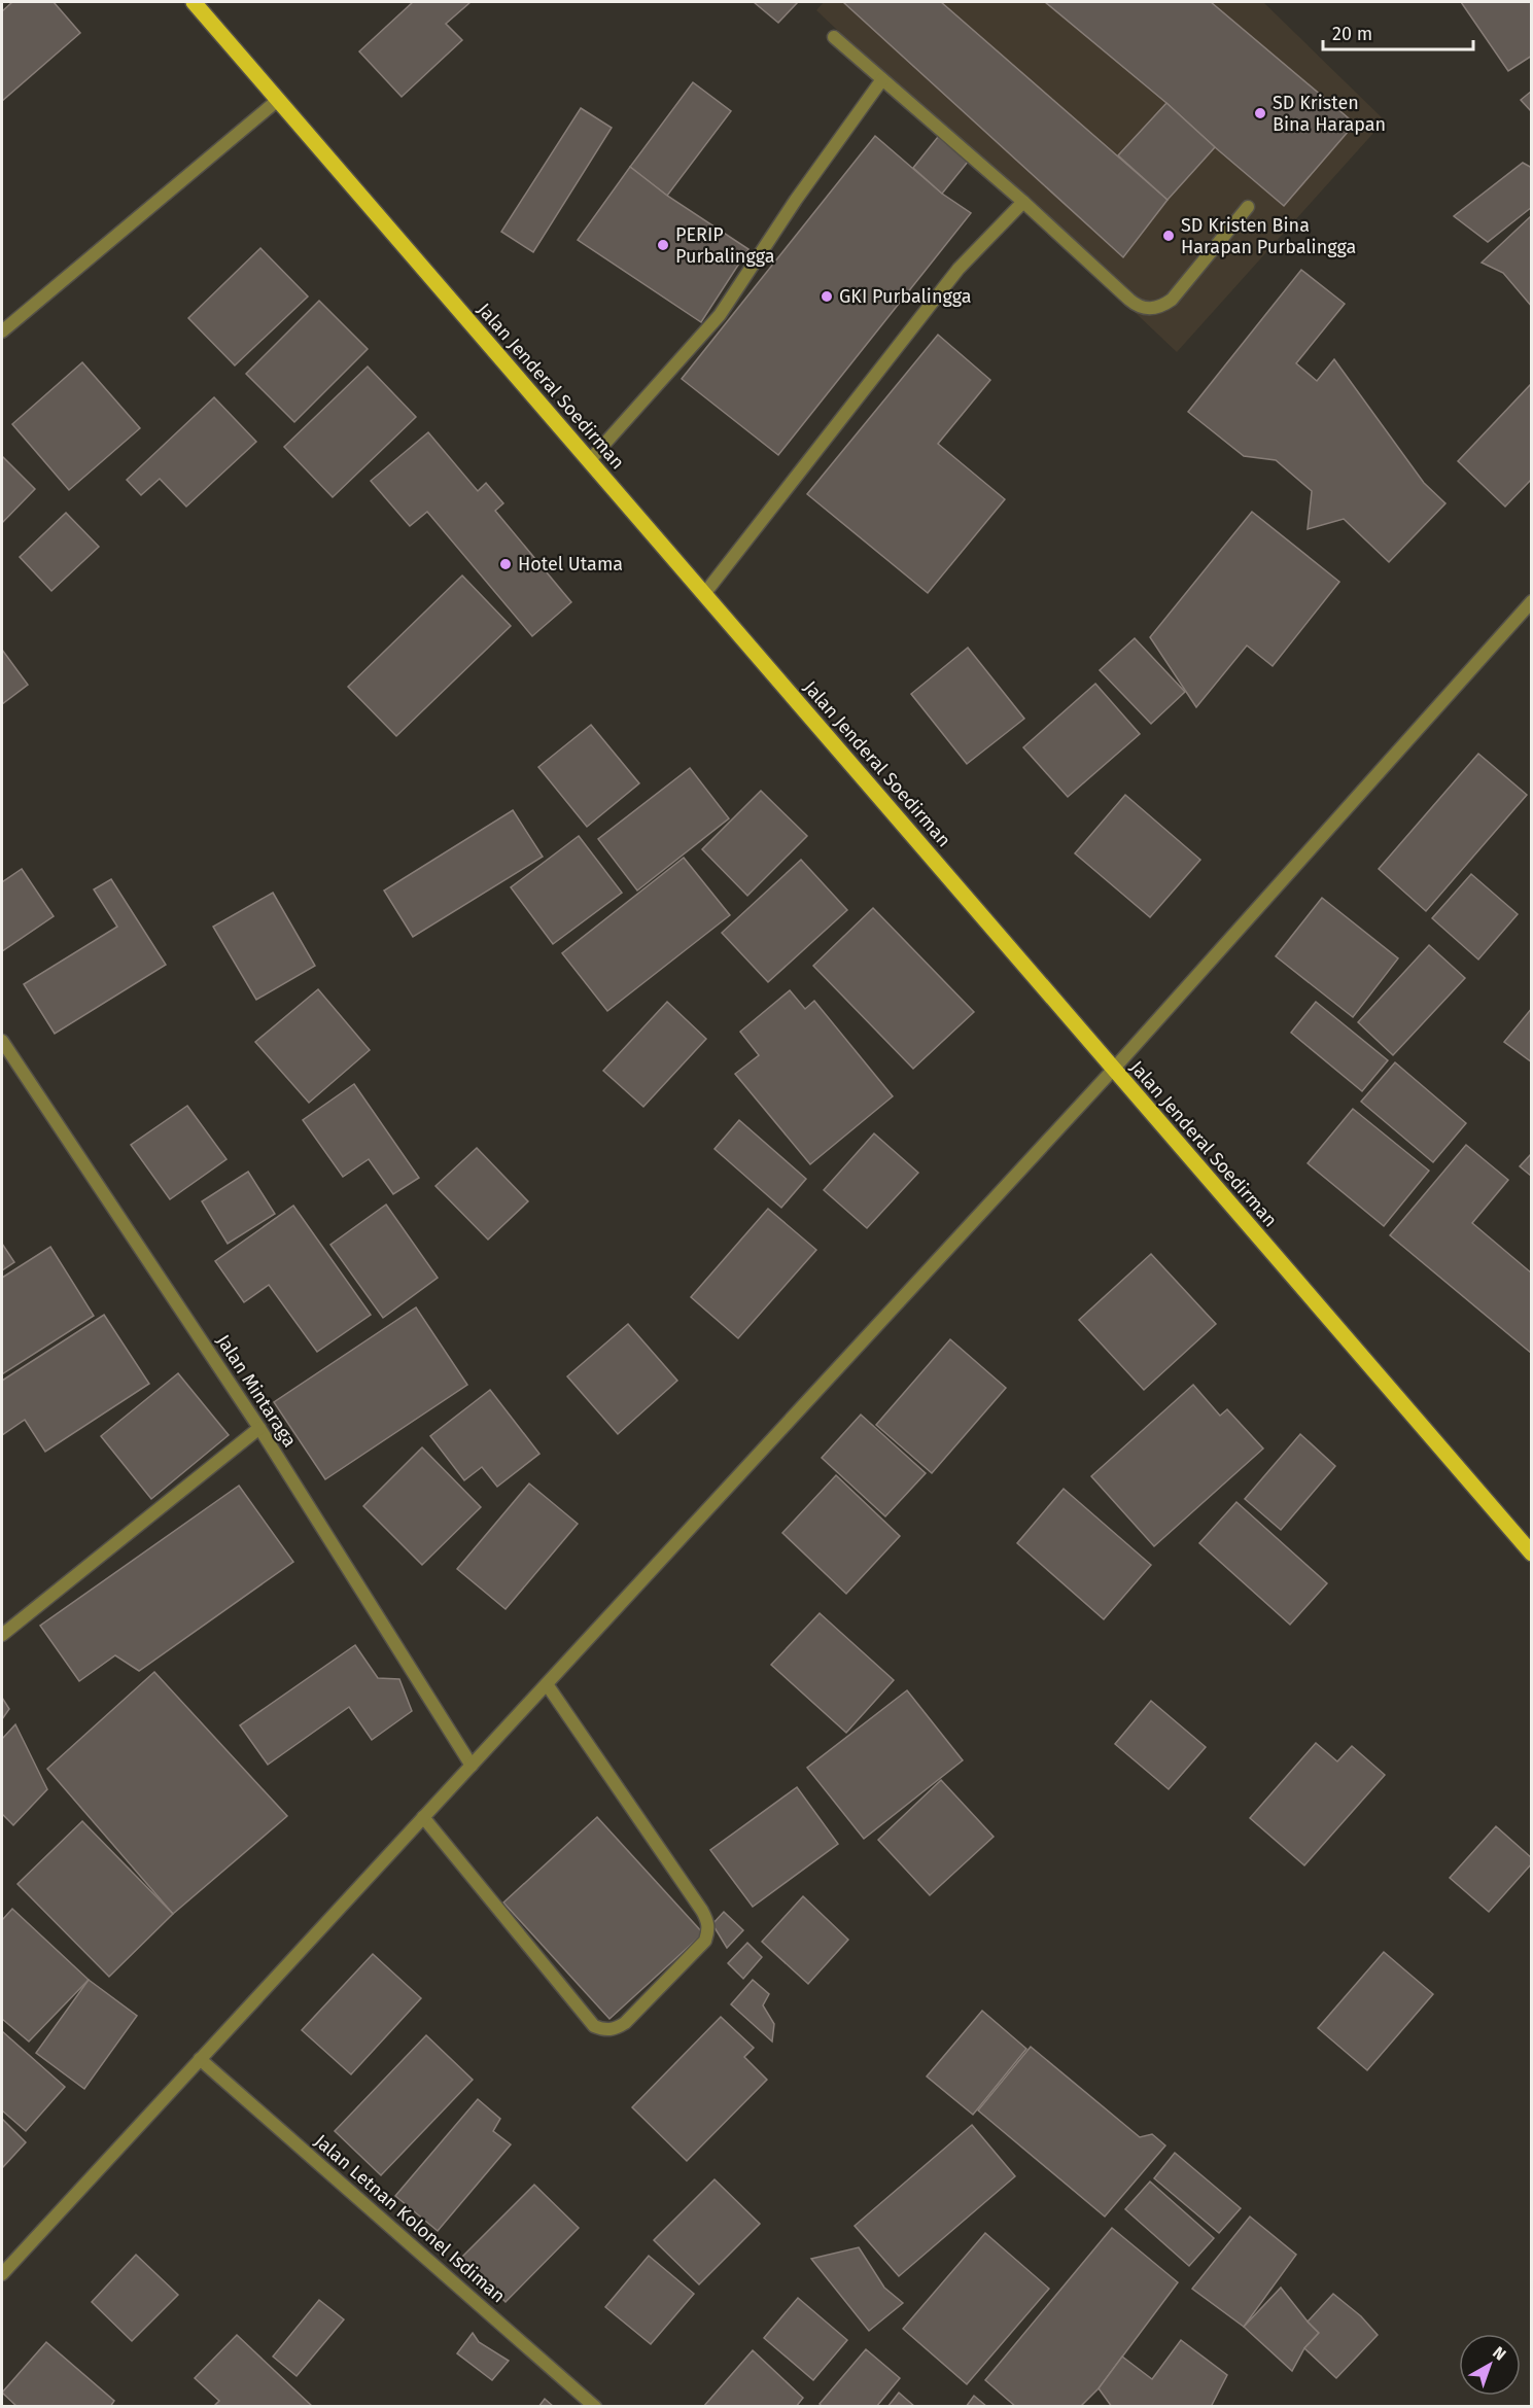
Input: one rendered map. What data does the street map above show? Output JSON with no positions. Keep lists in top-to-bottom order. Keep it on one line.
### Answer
{"streets":{"main road":["Jalan Jenderal Soedirman"],"street":["Jalan Mintaraga","Jalan Letnan Kolonel Isdiman"]},"places":["SD Kristen Bina Harapan","SD Kristen Bina Harapan Purbalingga","PERIP Purbalingga","GKI Purbalingga","Hotel Utama"],"scale_bar":"20 m","north":"top right"}
